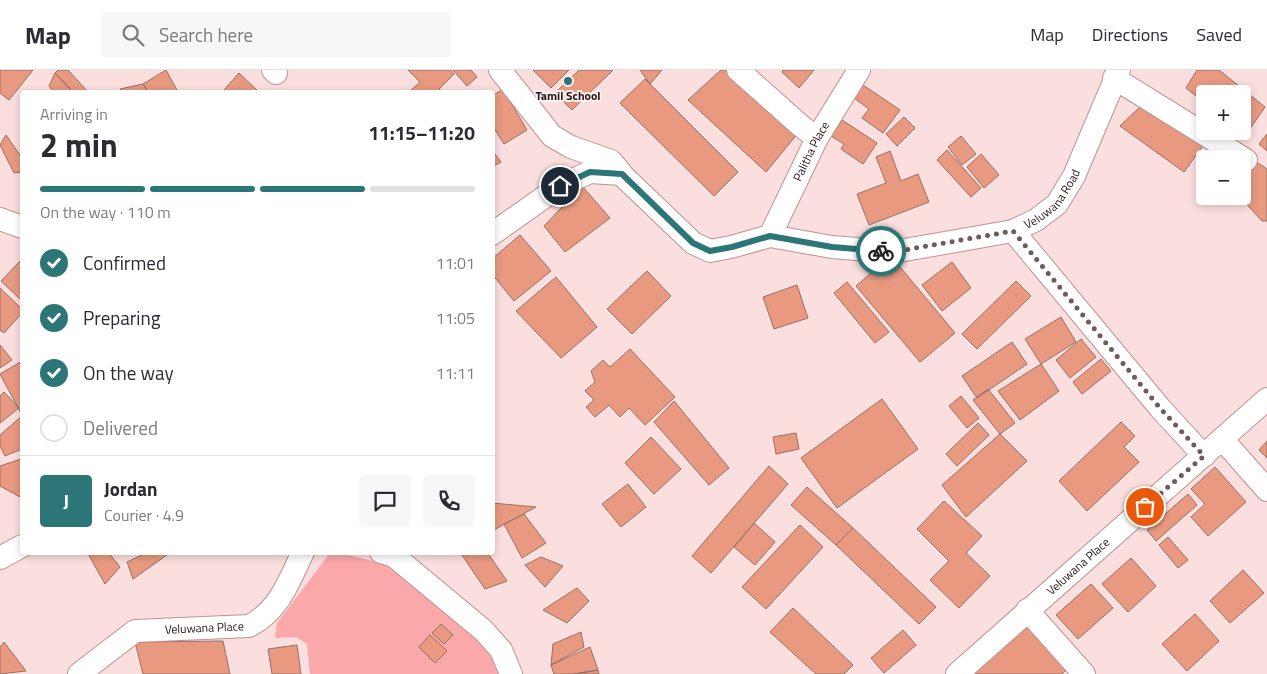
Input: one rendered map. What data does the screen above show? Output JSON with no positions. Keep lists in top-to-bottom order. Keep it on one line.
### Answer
{"streets":{"street":["Palitha Place","Veluwana Road","Veluwana Place"]},"crossings":[["Palitha Place","Veluwana Road"]],"places":["Tamil School"],"page":{"header":"Map","search":"Search here","nav":["Map","Directions","Saved"],"map_buttons":["+","−"],"heading":["2 min","Arriving in","11:15–11:20"],"panel":["Jordan","Courier · 4.9"],"bar":"On the way · 110 m","list":[["Confirmed","11:01"],["Preparing","11:05"],["On the way","11:11"],"Delivered"],"round":"J"}}
